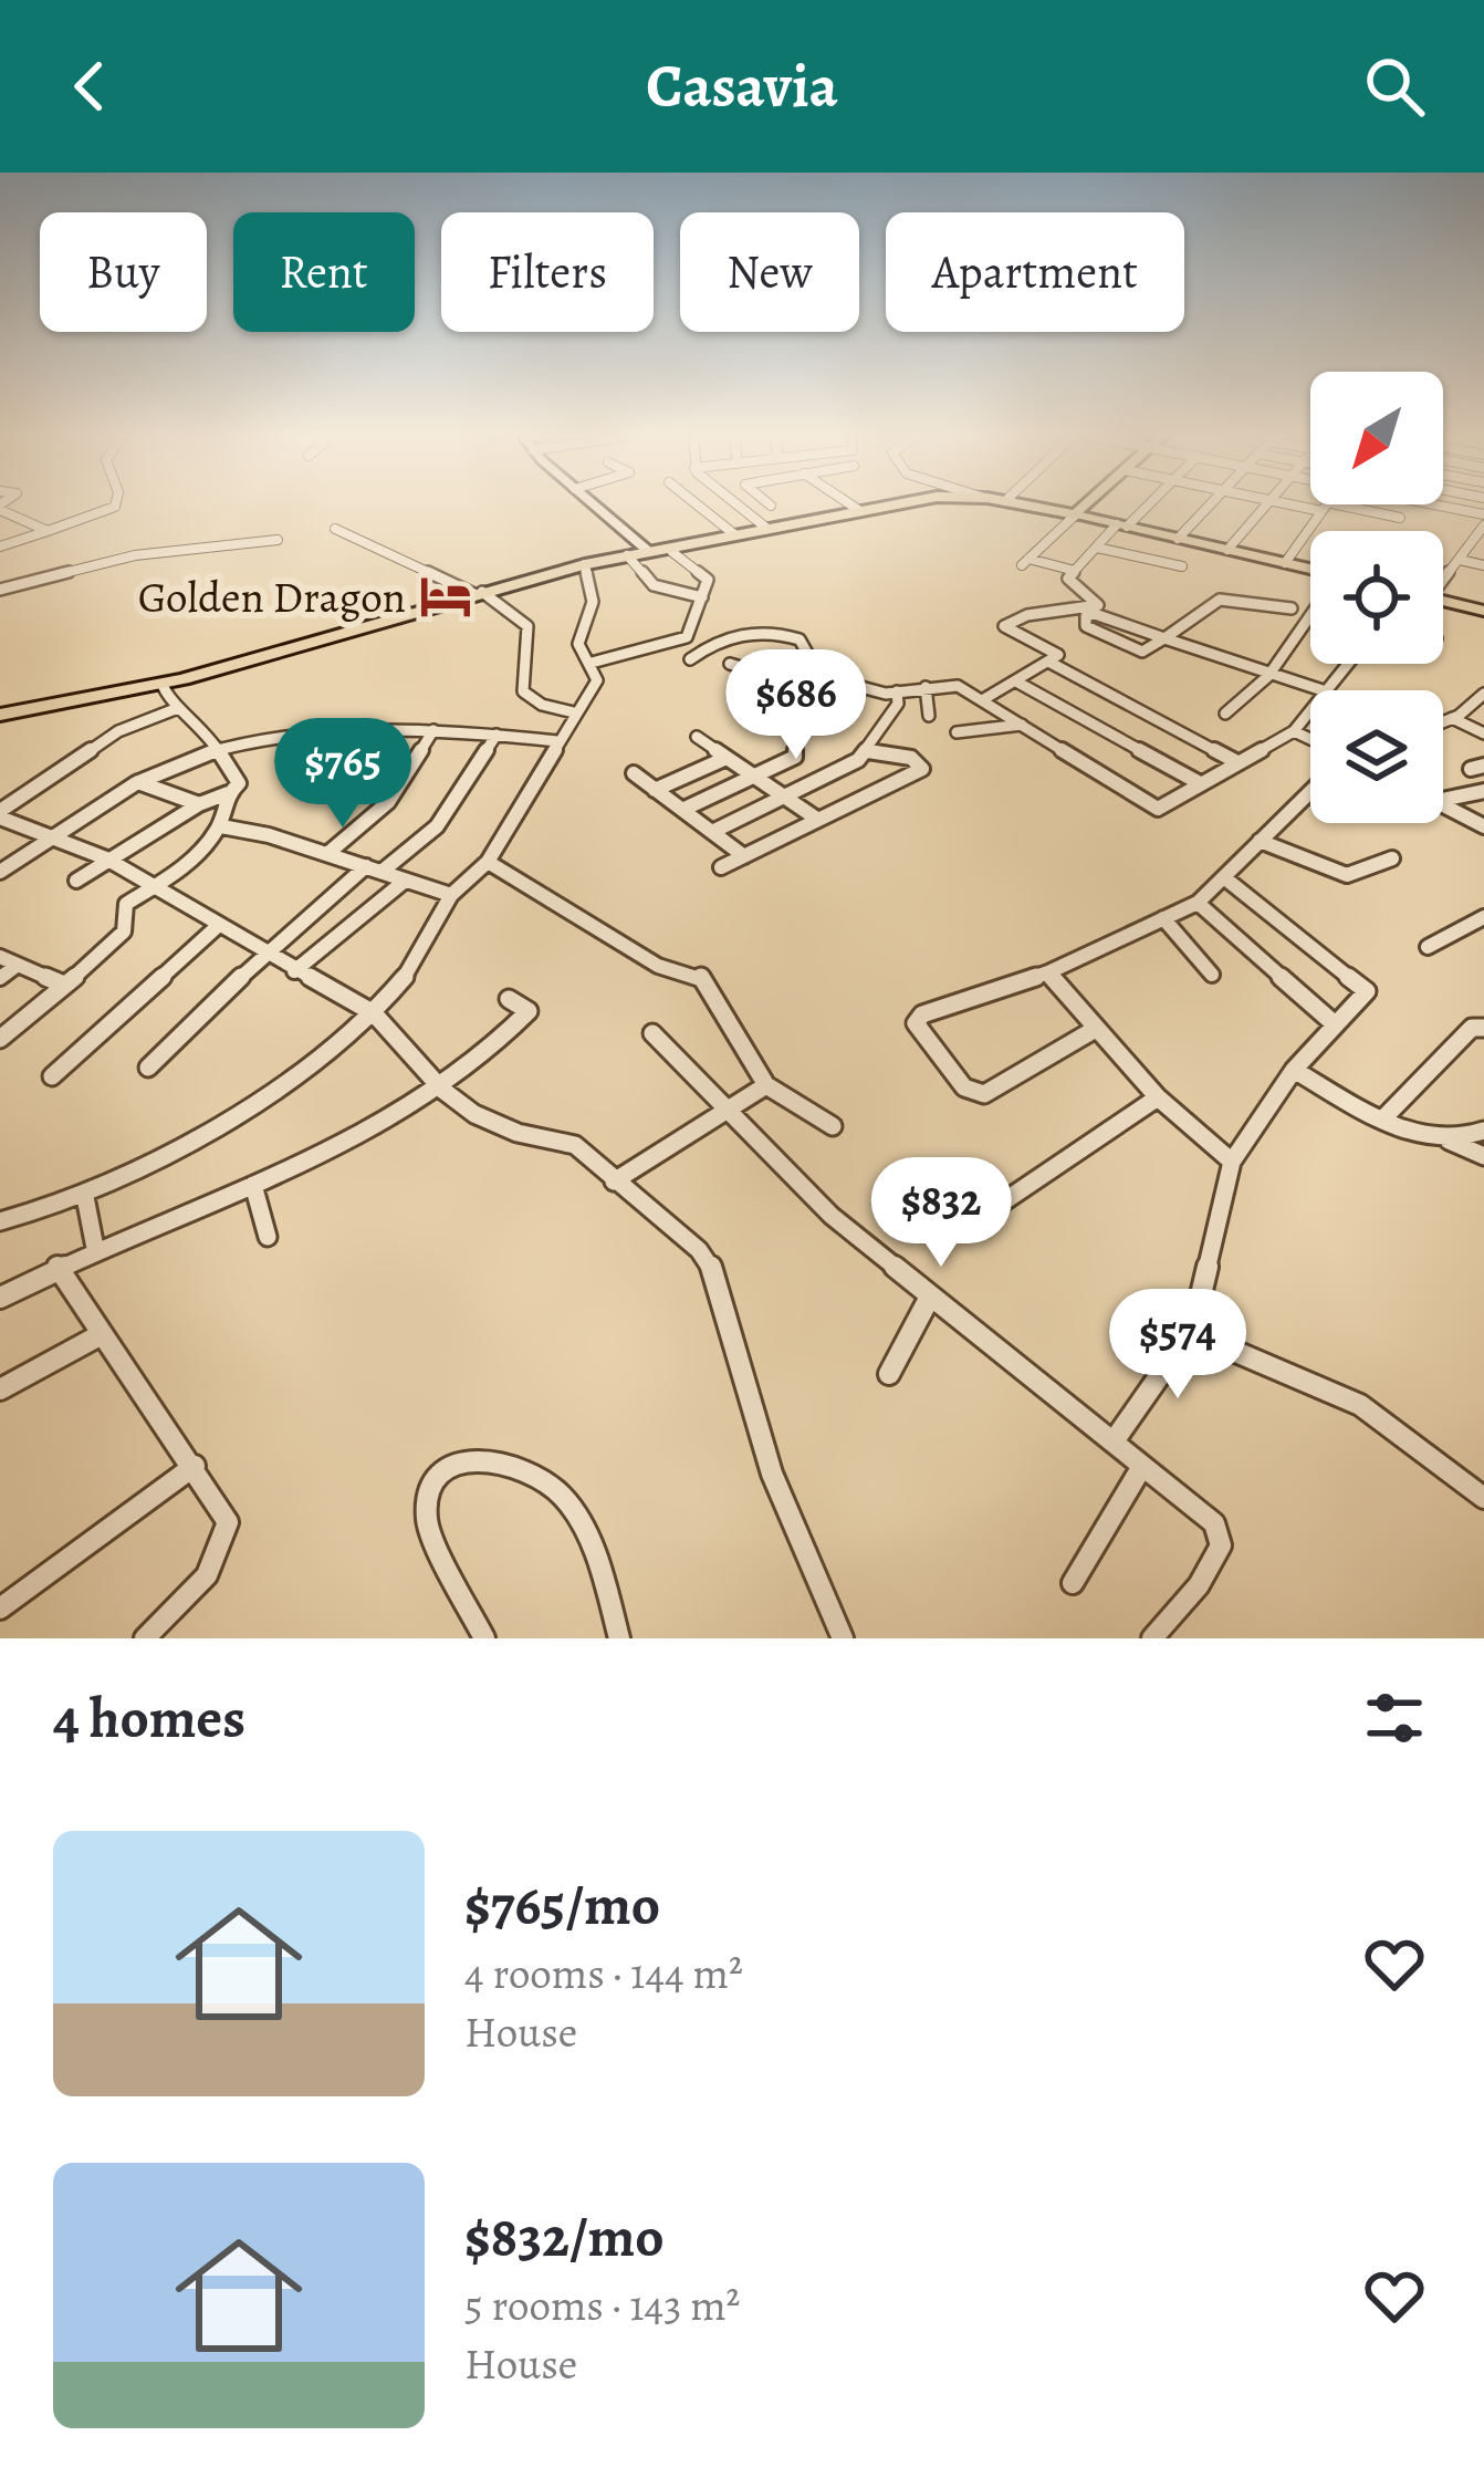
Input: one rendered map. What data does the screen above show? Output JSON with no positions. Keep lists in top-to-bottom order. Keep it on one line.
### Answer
{"places":{"hotel":["Golden Dragon"]},"north":"bottom left","page":{"header":"Casavia","chip":["Buy","Rent","Filters","New","Apartment"],"price":["$686","$765","$832","$574"],"heading":"4 homes","list":[{"name":"$765/mo","note":"4 rooms · 144 m² · House"},{"name":"$832/mo","note":"5 rooms · 143 m² · House"}]}}
